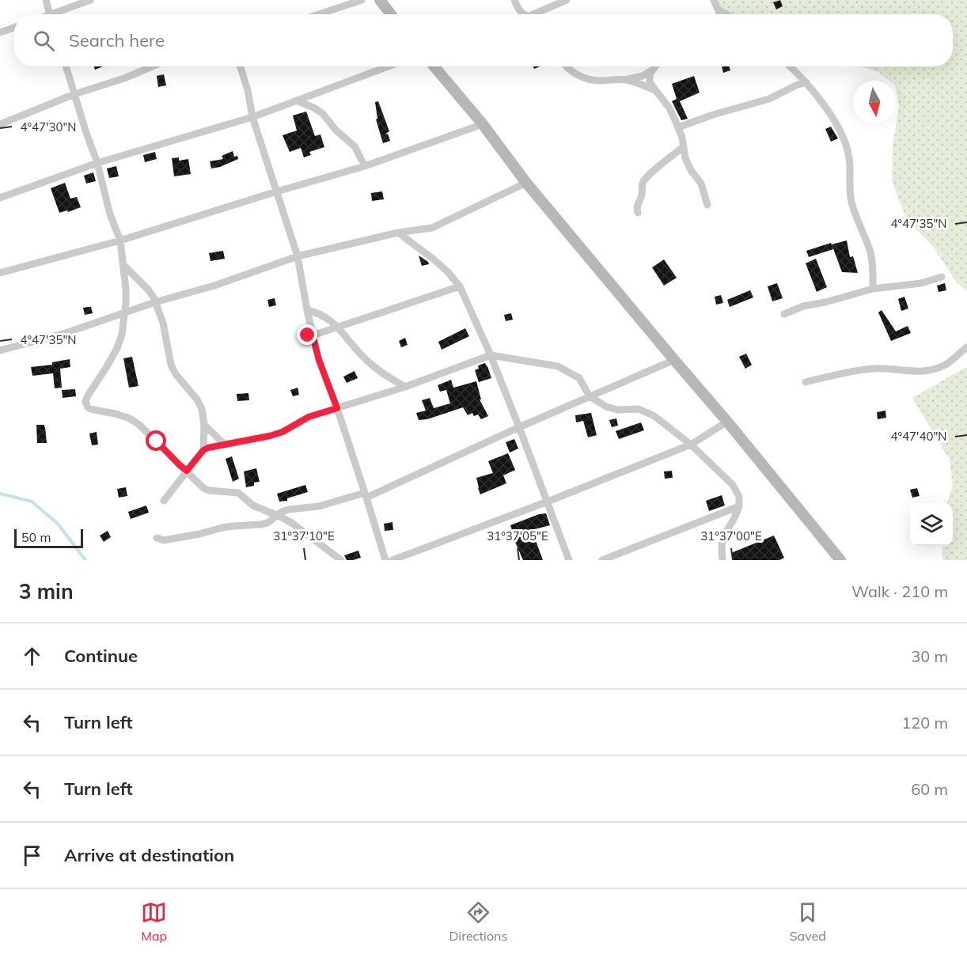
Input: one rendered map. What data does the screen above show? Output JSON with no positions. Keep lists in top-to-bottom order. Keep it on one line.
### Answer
{"scale_bar":"50 m","north":"bottom","page":{"search":"Search here","scale":"50 m","heading":["3 min","Walk · 210 m"],"list":[["Continue","30 m"],["Turn left","120 m"],["Turn left","60 m"],"Arrive at destination"],"nav":["Map","Directions","Saved"]},"coordinates":["4°47'30\"N","4°47'35\"N","4°47'40\"N","31°37'10\"E","31°37'05\"E","31°37'00\"E"]}
